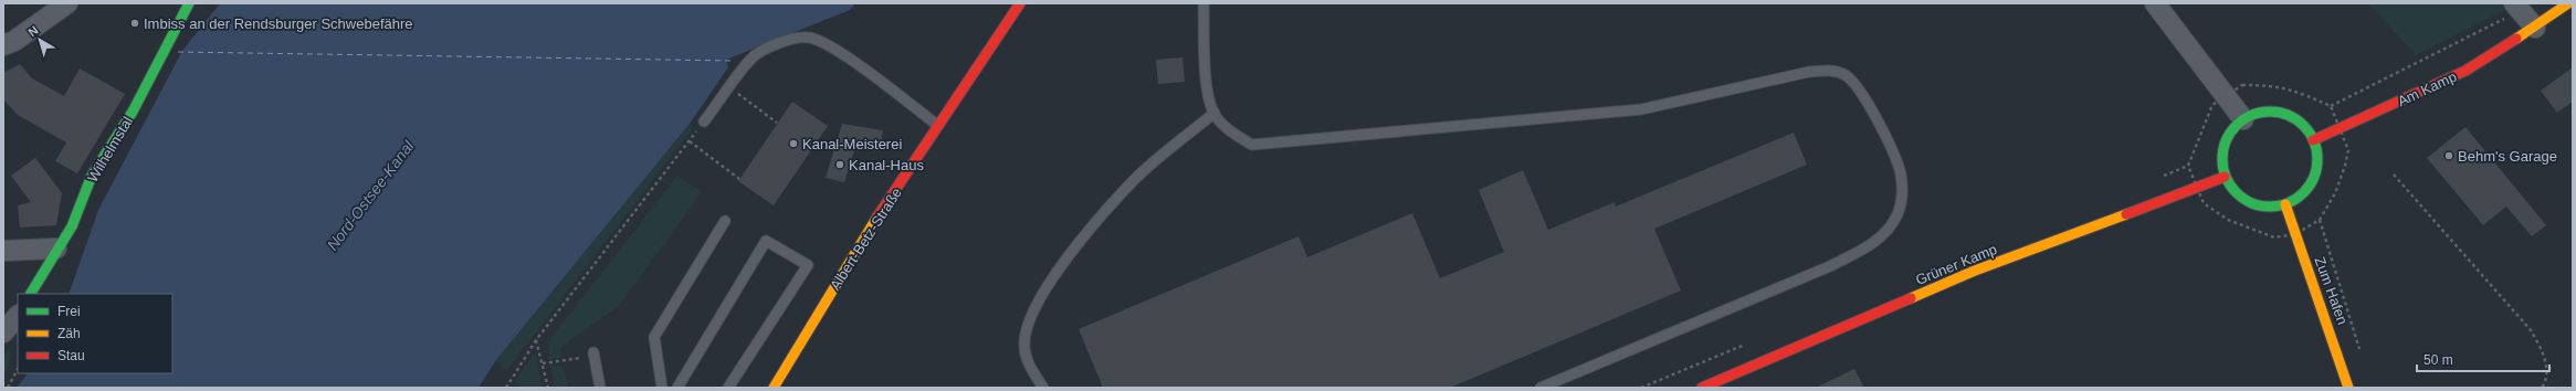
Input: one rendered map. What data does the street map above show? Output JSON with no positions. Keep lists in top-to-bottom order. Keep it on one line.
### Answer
{"streets":{"street":["Am Kamp","Wilhelmstal","Albert-Betz-Straße","Grüner Kamp","Zum Hafen"]},"crossings":[["Am Kamp","Grüner Kamp"],["Am Kamp","Zum Hafen"],["Grüner Kamp","Zum Hafen"]],"water":["Nord-Ostsee-Kanal"],"places":["Imbiss an der Rendsburger Schwebefähre","Kanal-Meisterei","Behm's Garage","Kanal-Haus"],"legend":["Frei","Zäh","Stau"],"scale_bar":"50 m","north":"top left"}
